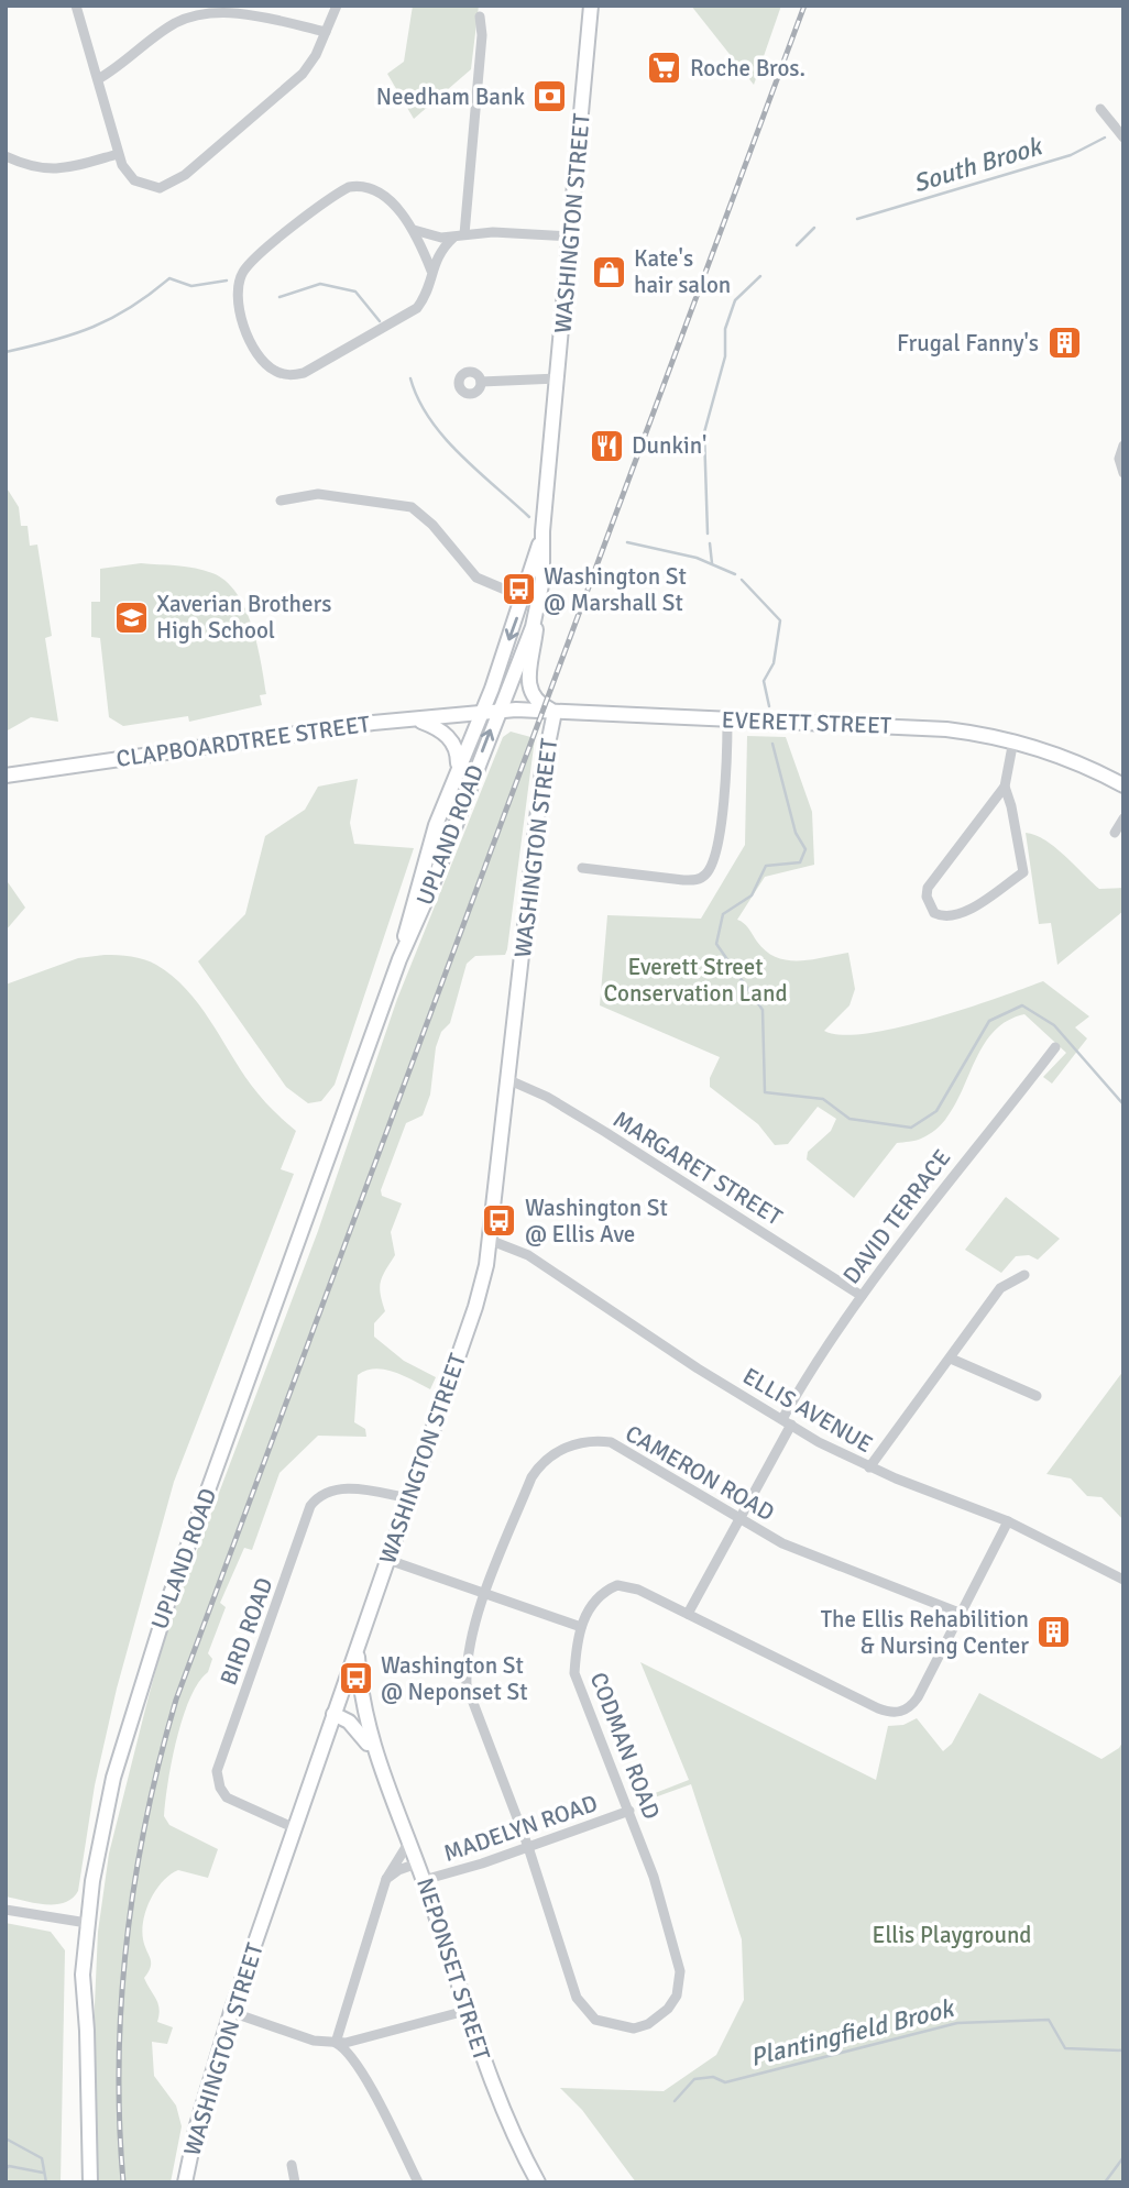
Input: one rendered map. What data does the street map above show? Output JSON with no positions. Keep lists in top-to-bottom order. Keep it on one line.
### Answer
{"streets":{"main road":["WASHINGTON STREET","EVERETT STREET","CLAPBOARDTREE STREET","UPLAND ROAD","NEPONSET STREET"],"street":["MARGARET STREET","DAVID TERRACE","ELLIS AVENUE","CAMERON ROAD","BIRD ROAD","CODMAN ROAD","MADELYN ROAD"]},"crossings":[["WASHINGTON STREET","EVERETT STREET"],["WASHINGTON STREET","CLAPBOARDTREE STREET"],["WASHINGTON STREET","UPLAND ROAD"],["WASHINGTON STREET","MARGARET STREET"],["WASHINGTON STREET","ELLIS AVENUE"],["WASHINGTON STREET","BIRD ROAD"],["WASHINGTON STREET","NEPONSET STREET"],["EVERETT STREET","CLAPBOARDTREE STREET"],["EVERETT STREET","UPLAND ROAD"],["CLAPBOARDTREE STREET","UPLAND ROAD"],["MARGARET STREET","DAVID TERRACE"],["DAVID TERRACE","ELLIS AVENUE"],["DAVID TERRACE","CAMERON ROAD"],["DAVID TERRACE","CODMAN ROAD"],["ELLIS AVENUE","CODMAN ROAD"],["CAMERON ROAD","CODMAN ROAD"],["CAMERON ROAD","MADELYN ROAD"],["CODMAN ROAD","MADELYN ROAD"],["MADELYN ROAD","NEPONSET STREET"]],"water":["South Brook","Plantingfield Brook"],"parks":["Everett Street Conservation Land","Ellis Playground"],"places":{"supermarket":["Roche Bros."],"bank":["Needham Bank"],"shop":["Kate's hair salon"],"building":["Frugal Fanny's","The Ellis Rehabilition & Nursing Center"],"restaurant":["Dunkin'"],"bus stop":["Washington St @ Marshall St","Washington St @ Ellis Ave","Washington St @ Neponset St"],"school or university":["Xaverian Brothers High School"]}}
